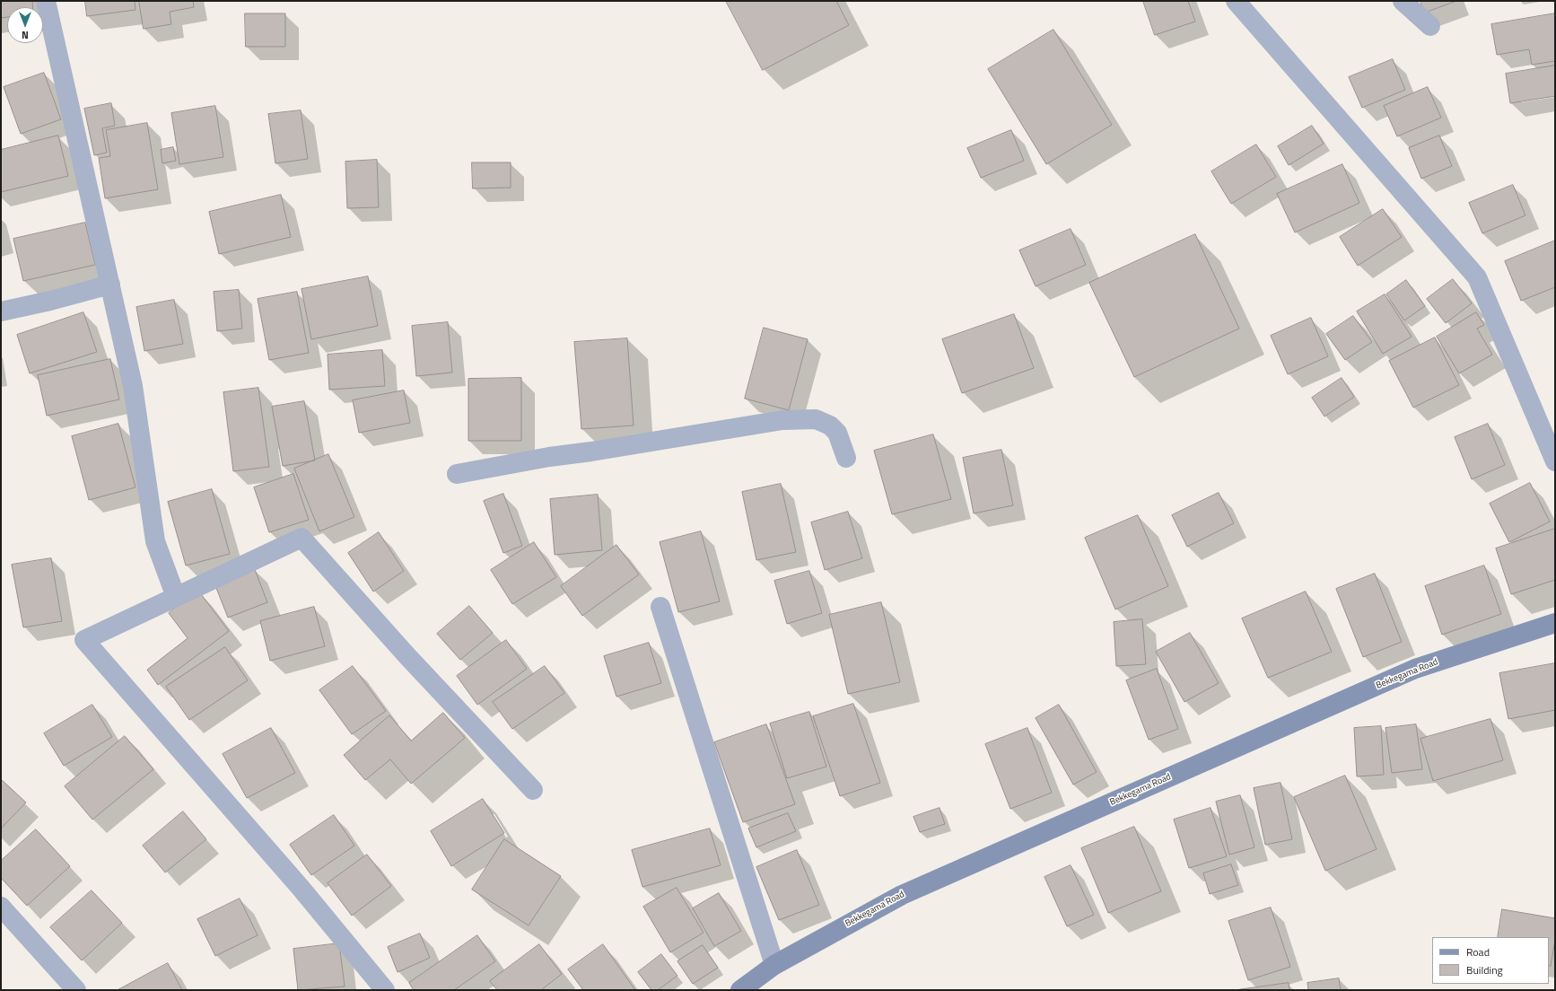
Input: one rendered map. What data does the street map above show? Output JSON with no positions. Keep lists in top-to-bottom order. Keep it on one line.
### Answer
{"streets":{"street":["Bekkegama Road"]},"legend":["Road","Building"],"north":"bottom"}
